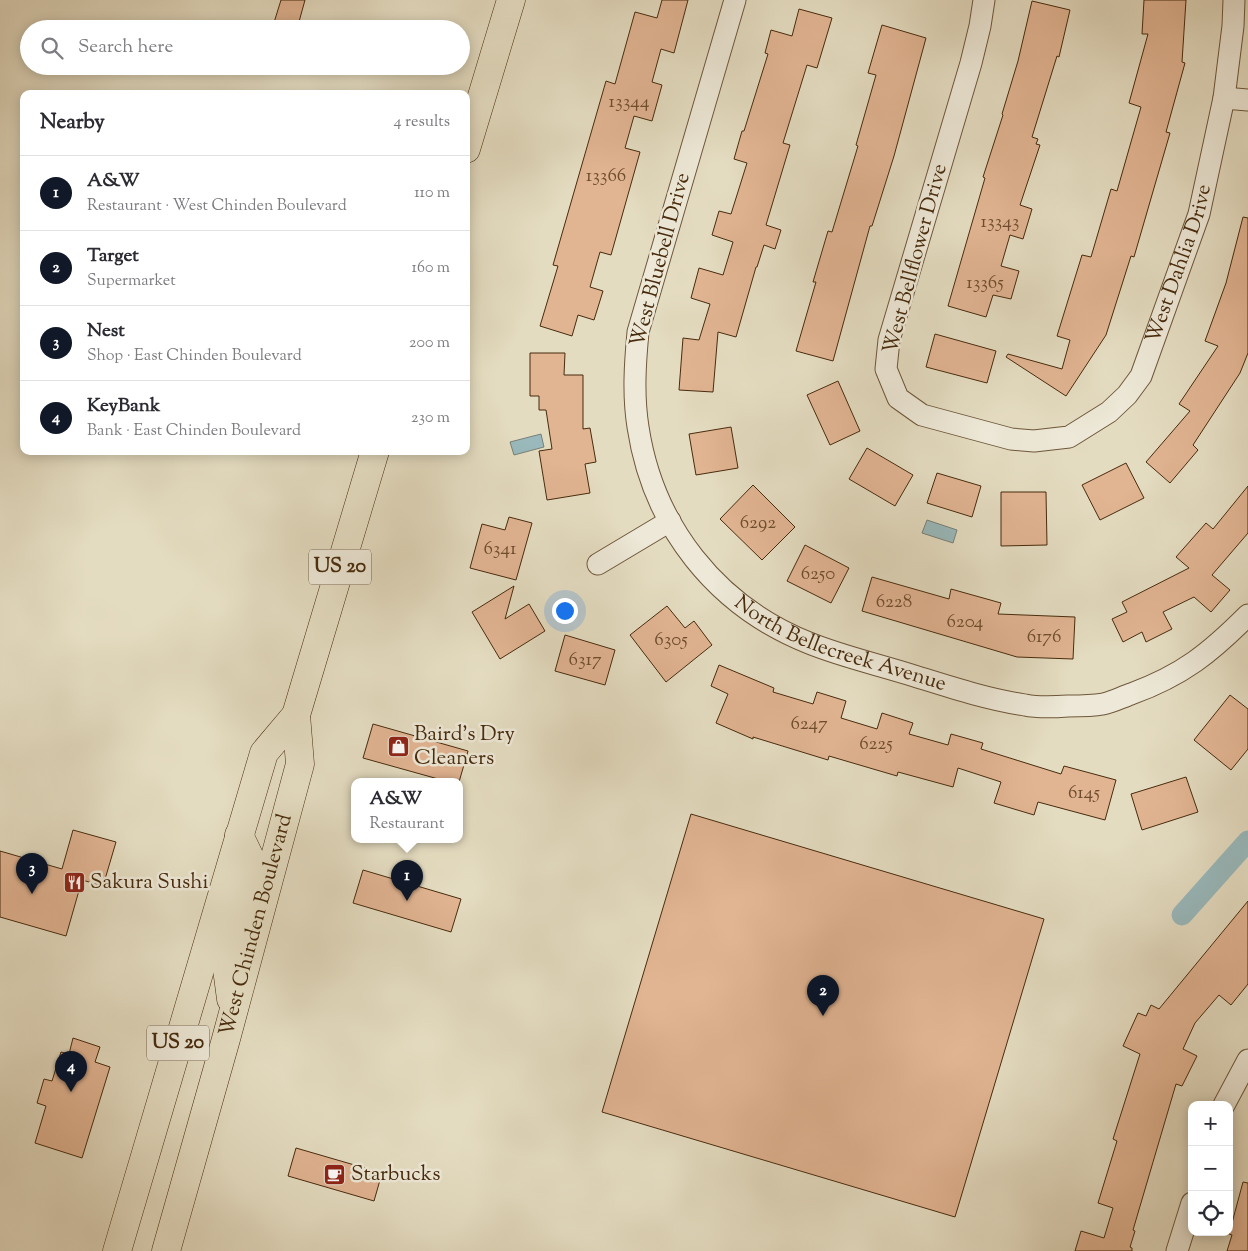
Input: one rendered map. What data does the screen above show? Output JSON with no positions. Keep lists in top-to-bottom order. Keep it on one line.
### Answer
{"streets":{"main road":["US 20","West Chinden Boulevard"],"street":["West Bellflower Drive","West Bluebell Drive","West Dahlia Drive","North Bellecreek Avenue"]},"crossings":[["West Bellflower Drive","West Dahlia Drive"],["West Bluebell Drive","North Bellecreek Avenue"],["US 20","West Chinden Boulevard"]],"places":{"shop":["Baird's Dry Cleaners"],"restaurant":["Sakura Sushi"],"cafe":["Starbucks"]},"house_numbers":["13344","13366","13343","13365","6292","6341","6250","6228","6204","6176","6305","6317","6247","6225","6145"],"page":{"search":"Search here","heading":["Nearby","4 results"],"list":[{"mark":"1","name":"A&W","note":"Restaurant · West Chinden Boulevard","value":"110 m"},{"mark":"2","name":"Target","note":"Supermarket","value":"160 m"},{"mark":"3","name":"Nest","note":"Shop · East Chinden Boulevard","value":"200 m"},{"mark":"4","name":"KeyBank","note":"Bank · East Chinden Boulevard","value":"230 m"}],"popup":["A&W","Restaurant"],"pins":["3","1","2","4"],"map_buttons":["+","−"]}}
